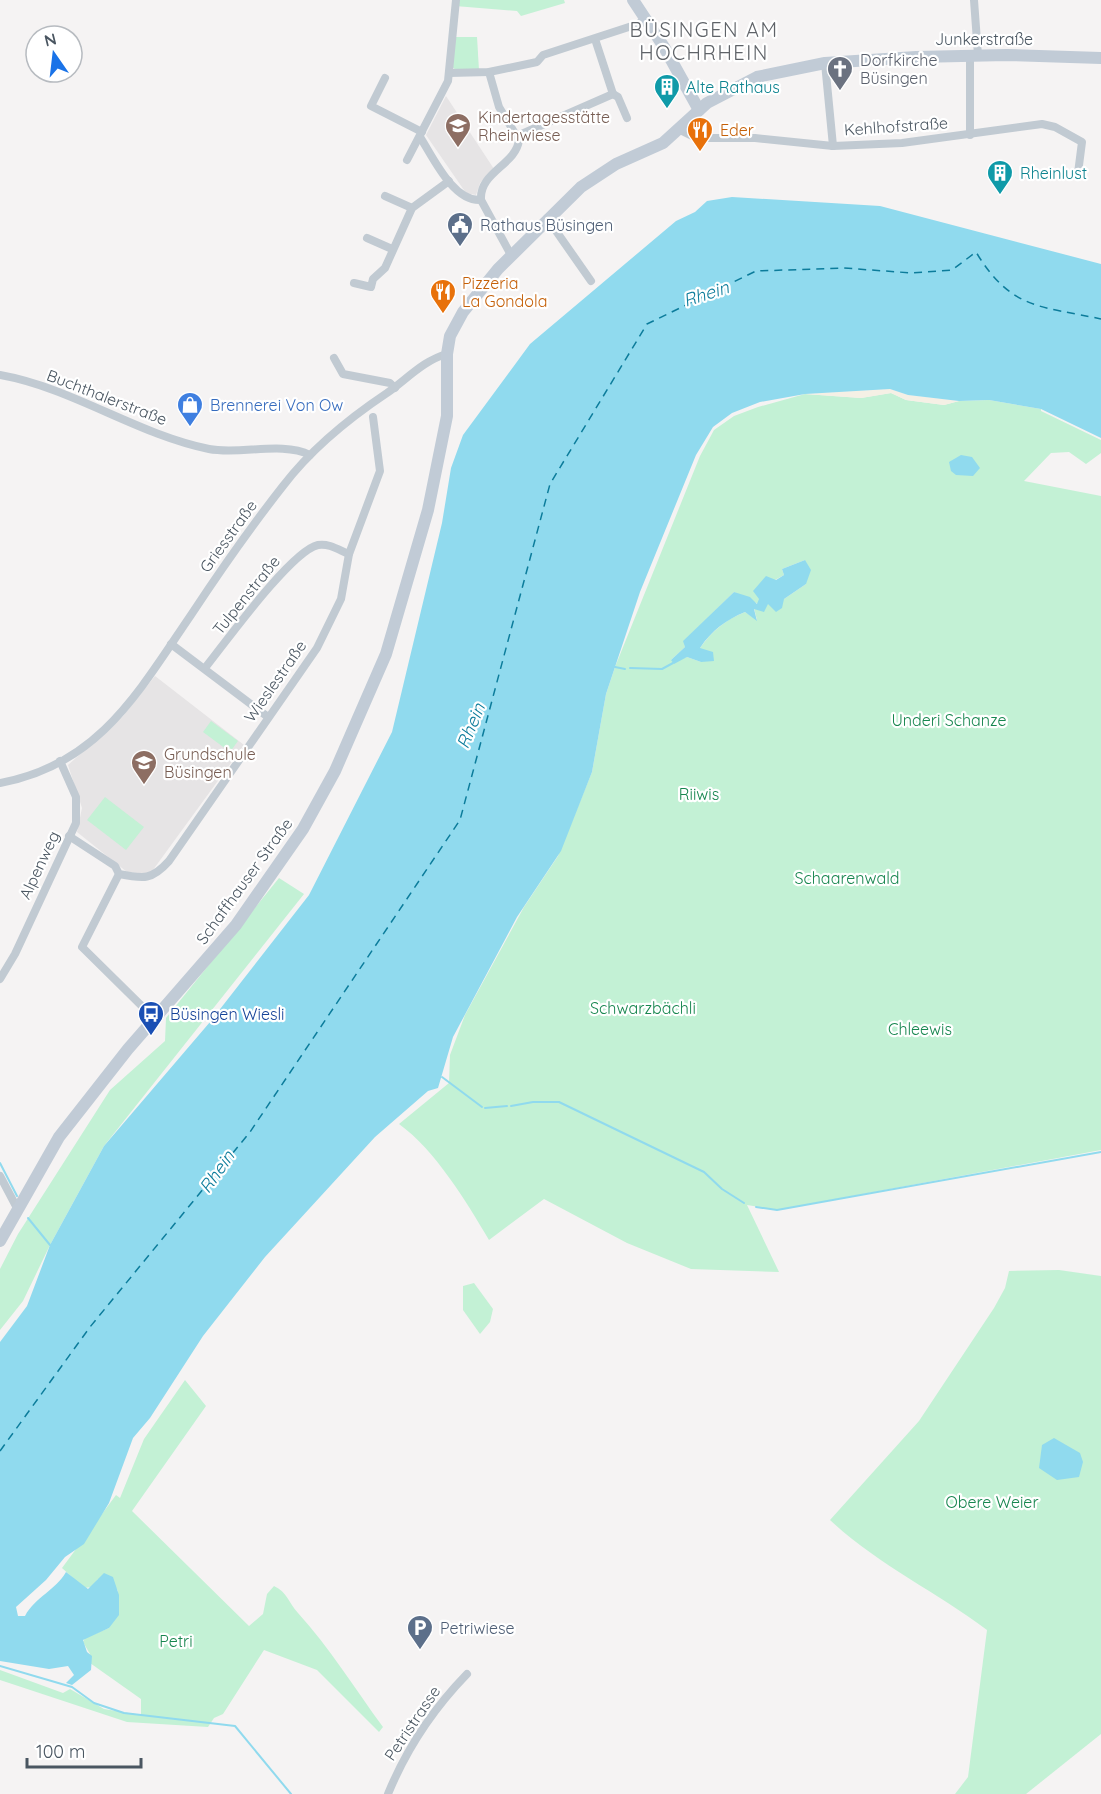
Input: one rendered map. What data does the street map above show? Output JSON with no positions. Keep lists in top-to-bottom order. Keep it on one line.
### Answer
{"streets":{"main road":["Junkerstraße","Schaffhauser Straße"],"street":["Kehlhofstraße","Buchthalerstraße","Griesstraße","Tulpenstraße","Wieslestraße","Alpenweg","Petristrasse"]},"crossings":[["Junkerstraße","Kehlhofstraße"],["Junkerstraße","Griesstraße"],["Junkerstraße","Schaffhauser Straße"],["Buchthalerstraße","Griesstraße"],["Griesstraße","Alpenweg"],["Griesstraße","Schaffhauser Straße"],["Tulpenstraße","Wieslestraße"]],"districts":["BÜSINGEN AM HOCHRHEIN"],"water":["Rhein"],"parks":["Underi Schanze","Riiwis","Schaarenwald","Schwarzbächli","Chleewis","Obere Weier","Petri"],"places":{"church":["Dorfkirche Büsingen"],"building":["Alte Rathaus","Rheinlust"],"school or university":["Kindertagesstätte Rheinwiese","Grundschule Büsingen"],"restaurant":["Eder","Pizzeria La Gondola"],"public building":["Rathaus Büsingen"],"shop":["Brennerei Von Ow"],"bus stop":["Büsingen Wiesli"],"parking":["Petriwiese"]},"scale_bar":"100 m","north":"top"}
